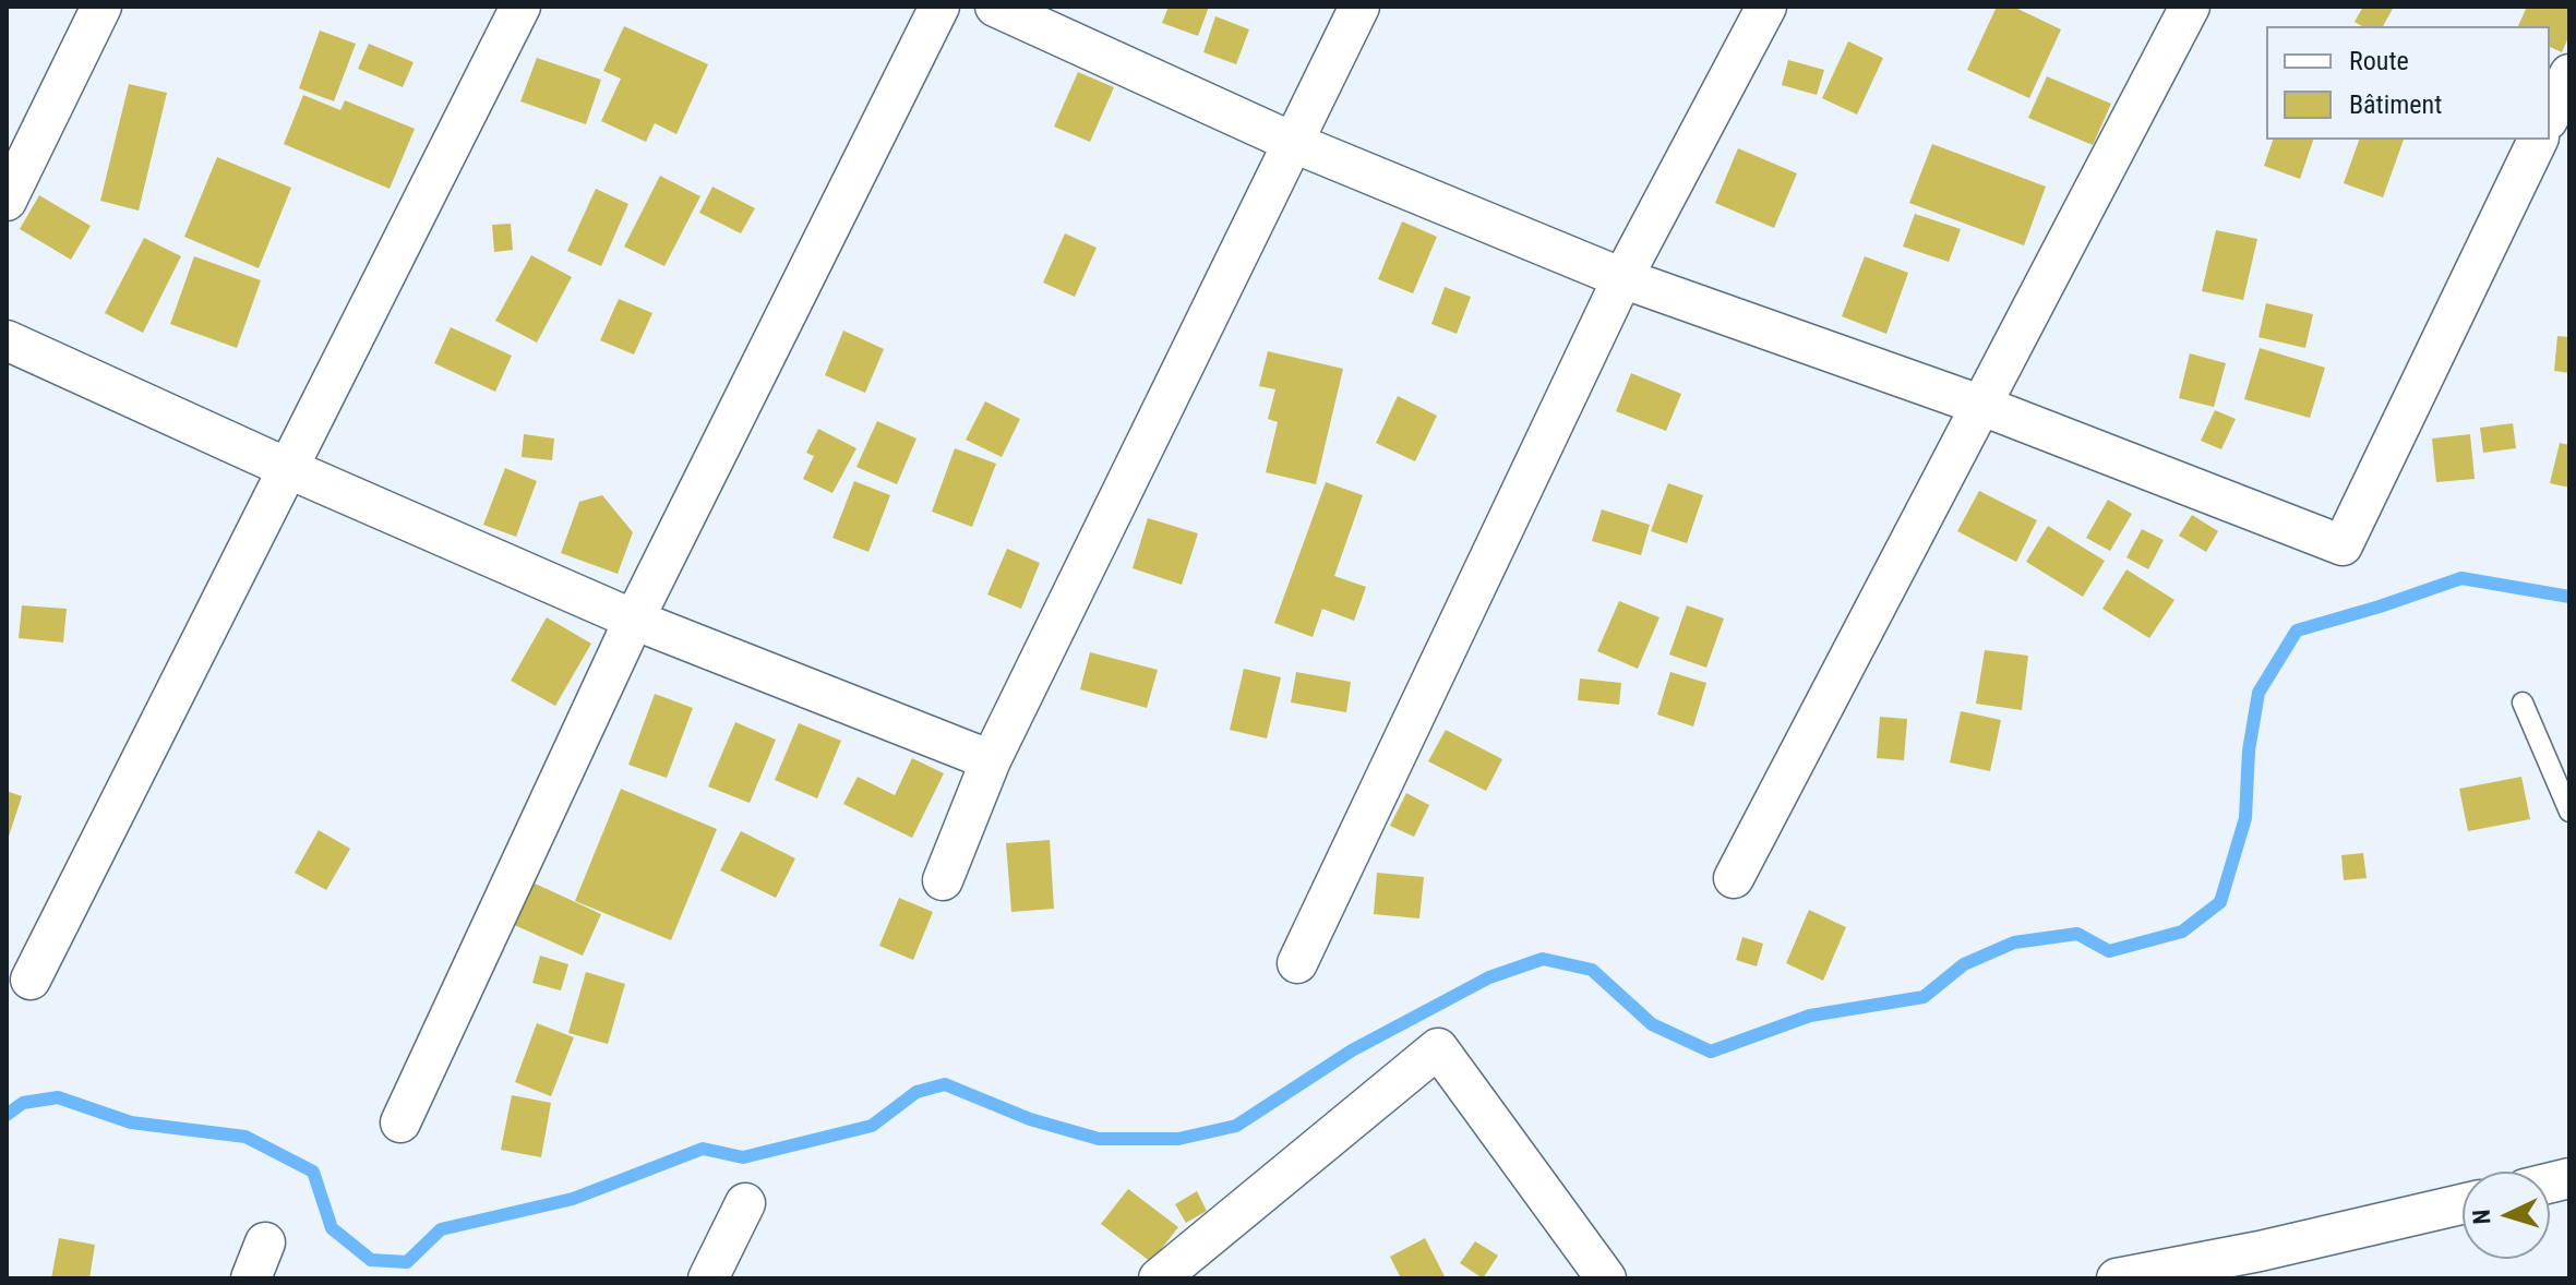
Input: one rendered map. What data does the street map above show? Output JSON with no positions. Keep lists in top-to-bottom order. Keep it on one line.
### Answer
{"legend":["Route","Bâtiment"],"north":"left"}
